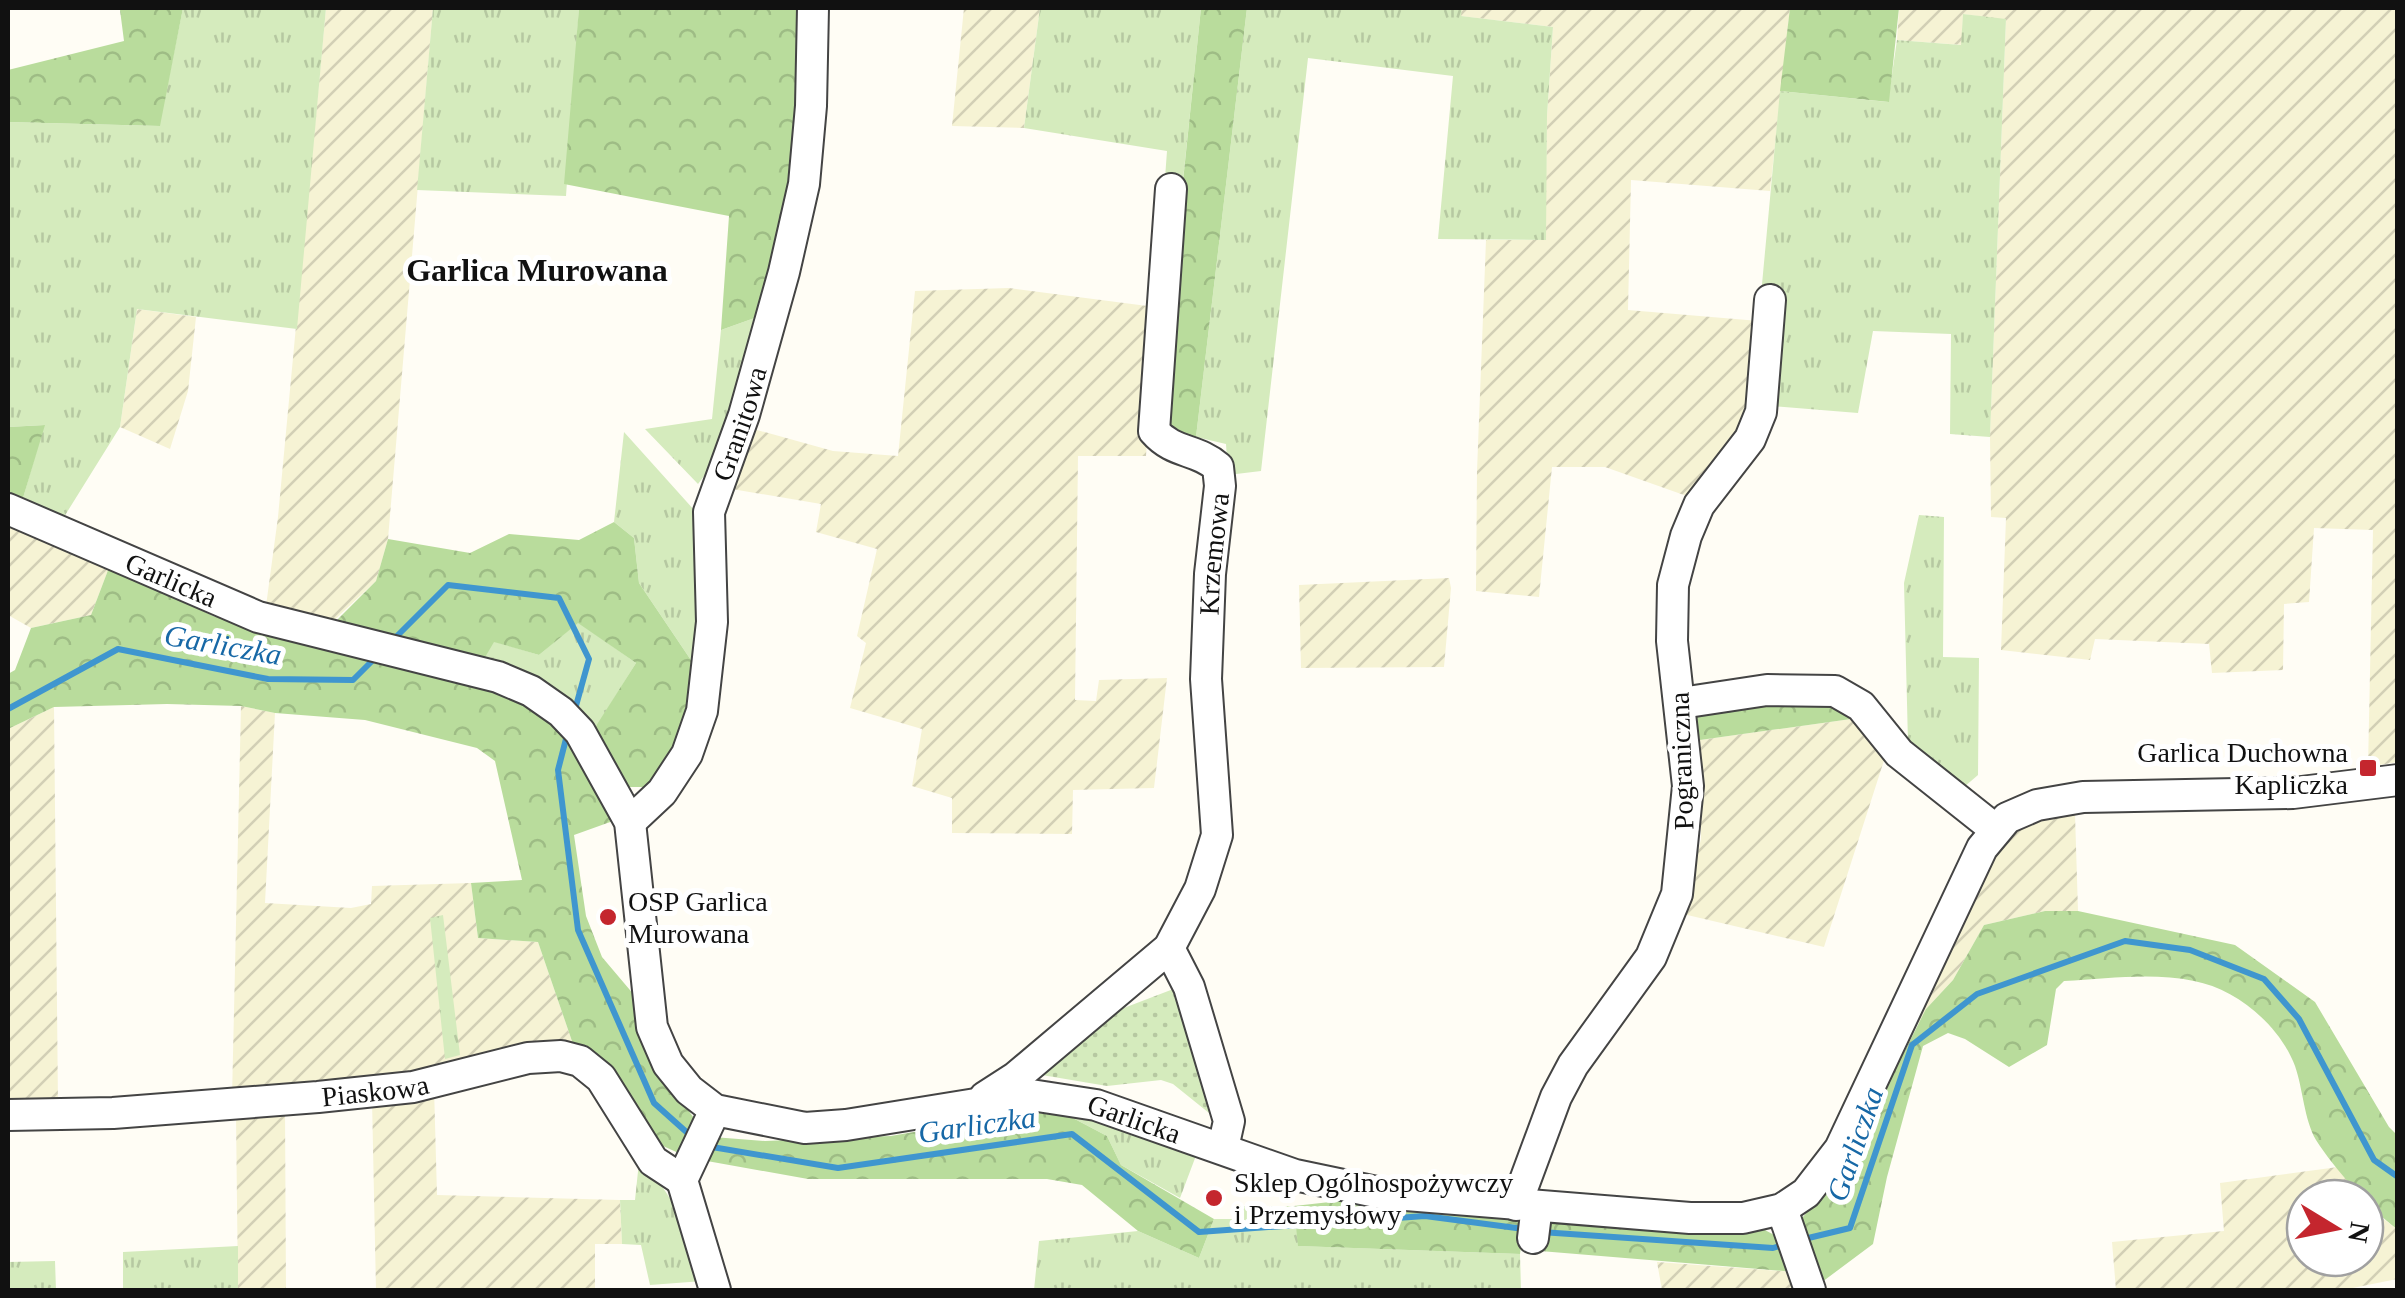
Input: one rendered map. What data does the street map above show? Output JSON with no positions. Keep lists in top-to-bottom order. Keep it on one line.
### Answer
{"streets":{"street":["Granitowa","Krzemowa","Garlicka","Pograniczna","Piaskowa"]},"crossings":[["Granitowa","Garlicka"],["Krzemowa","Garlicka"],["Garlicka","Pograniczna"]],"districts":["Garlica Murowana"],"water":["Garliczka"],"places":{"transit":["Garlica Duchowna Kapliczka"],"other":["OSP Garlica Murowana","Sklep Ogólnospożywczy i Przemysłowy"]},"north":"right"}
